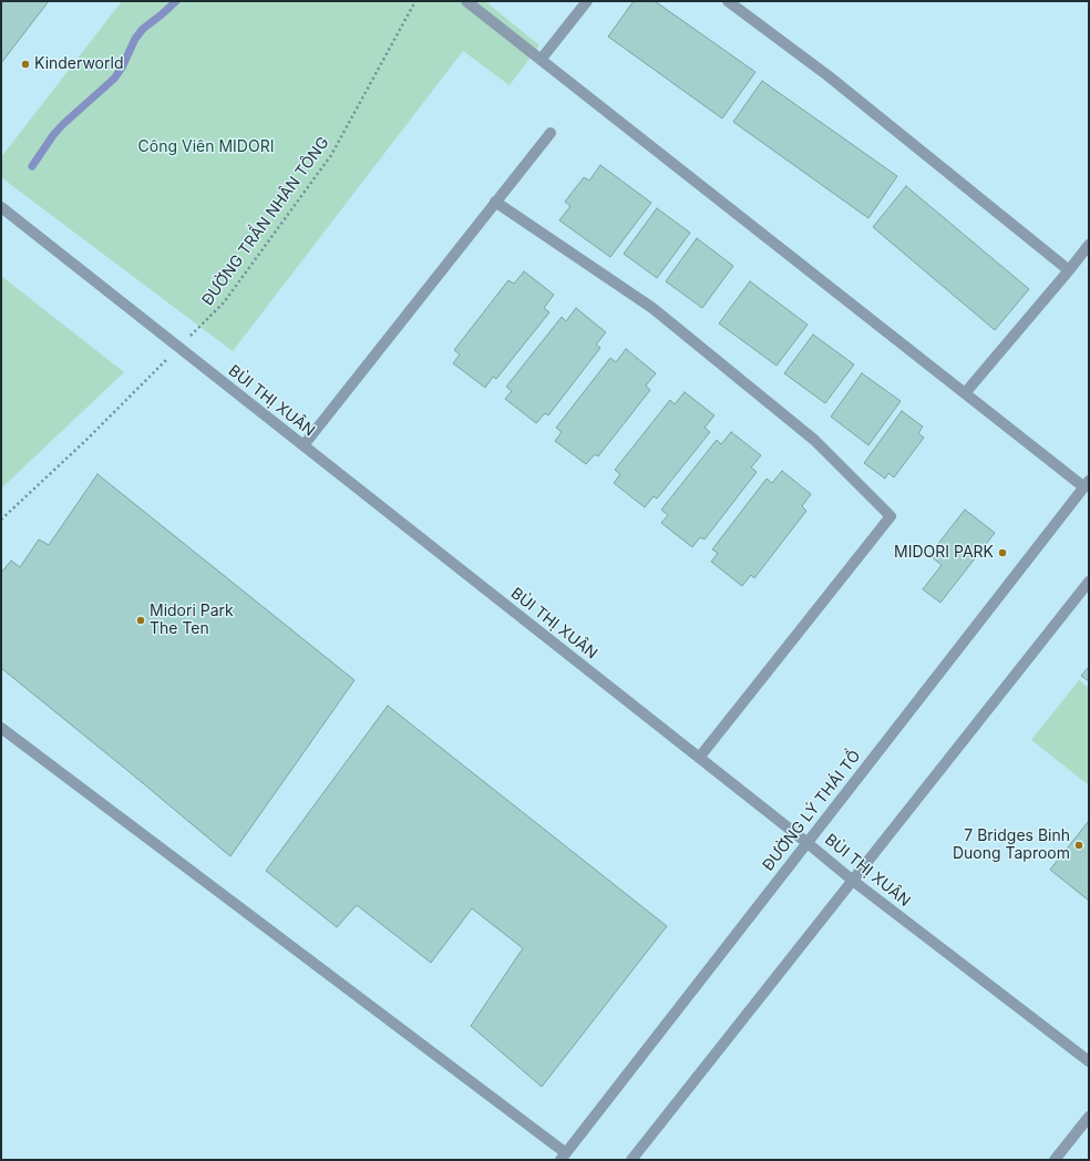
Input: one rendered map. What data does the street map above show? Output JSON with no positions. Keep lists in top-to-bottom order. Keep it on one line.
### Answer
{"streets":{"street":["BÙI THỊ XUÂN","ĐƯỜNG LÝ THÁI TỔ"],"path":["ĐƯỜNG TRẦN NHÂN TÔNG"]},"crossings":[["ĐƯỜNG TRẦN NHÂN TÔNG","BÙI THỊ XUÂN"],["BÙI THỊ XUÂN","ĐƯỜNG LÝ THÁI TỔ"]],"parks":["Công Viên MIDORI"],"places":["Kinderworld","MIDORI PARK","Midori Park The Ten","7 Bridges Binh Duong Taproom"]}
